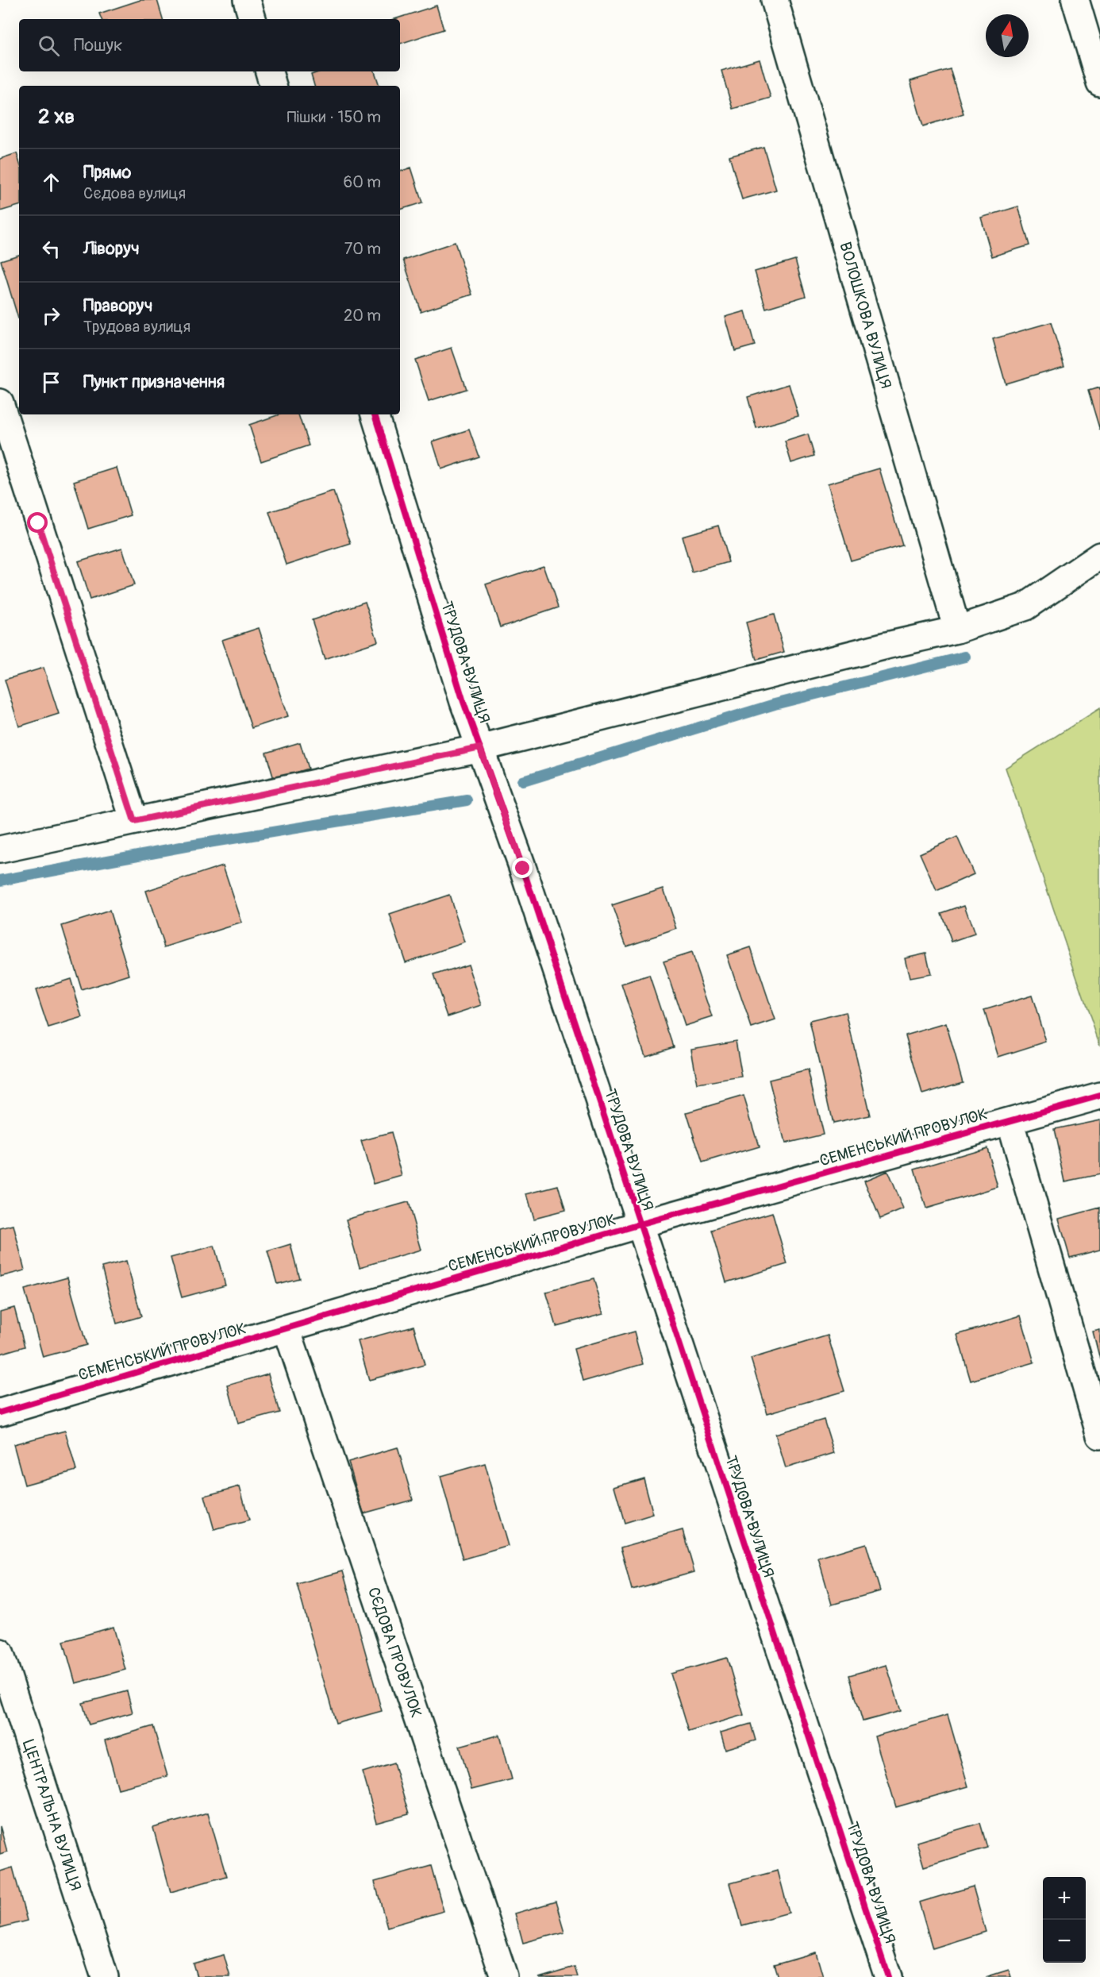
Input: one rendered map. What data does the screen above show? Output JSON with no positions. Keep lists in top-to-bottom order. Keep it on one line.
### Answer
{"streets":{"street":["ВОЛОШКОВА ВУЛИЦЯ","ТРУДОВА ВУЛИЦЯ","СЕМЕНСЬКИЙ ПРОВУЛОК","СЄДОВА ПРОВУЛОК","ЦЕНТРАЛЬНА ВУЛИЦЯ"]},"crossings":[["ТРУДОВА ВУЛИЦЯ","СЕМЕНСЬКИЙ ПРОВУЛОК"],["СЕМЕНСЬКИЙ ПРОВУЛОК","СЄДОВА ПРОВУЛОК"]],"north":"top","page":{"search":"Пошук","heading":["2 хв","Пішки · 150 m"],"list":[["Прямо","Сєдова вулиця","60 m"],["Ліворуч","70 m"],["Праворуч","Трудова вулиця","20 m"],"Пункт призначення"],"map_buttons":["+","−"]}}
